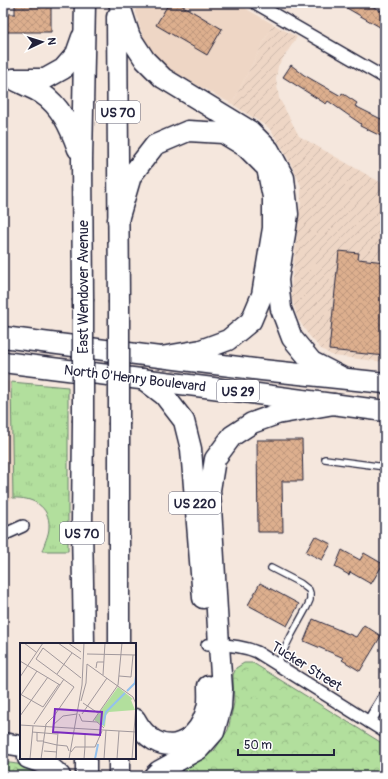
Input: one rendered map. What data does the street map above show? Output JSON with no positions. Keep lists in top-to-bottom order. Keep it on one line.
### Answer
{"streets":{"highway":["US 70","East Wendover Avenue","North O'Henry Boulevard","US 29","US 220"],"street":["Tucker Street"]},"crossings":[["North O'Henry Boulevard","US 220"],["US 220","Tucker Street"]],"scale_bar":"50 m","north":"right"}
